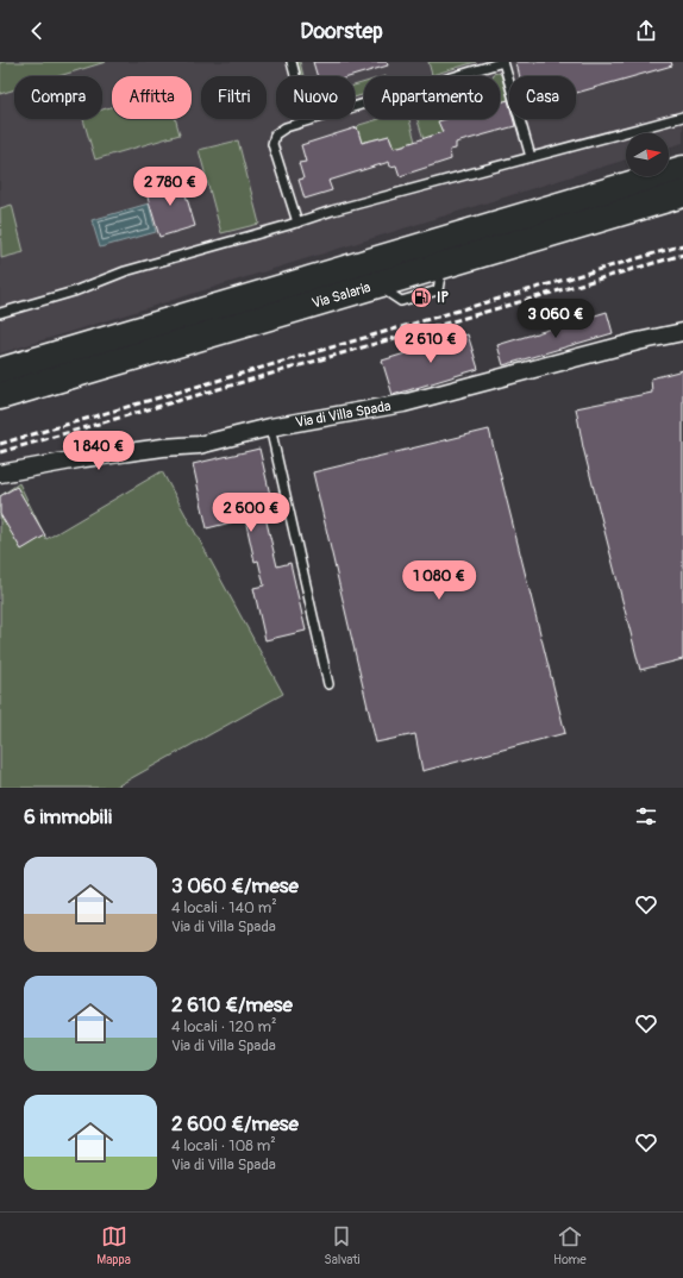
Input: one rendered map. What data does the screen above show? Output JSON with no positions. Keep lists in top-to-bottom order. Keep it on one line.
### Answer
{"streets":{"main road":["Via Salaria"],"street":["Via di Villa Spada"]},"places":{"fuel station":["IP"]},"north":"right","page":{"header":"Doorstep","chip":["Compra","Affitta","Filtri","Nuovo","Appartamento","Casa"],"price":["2 780 €","3 060 €","2 610 €","1 840 €","2 600 €","1 080 €"],"heading":"6 immobili","list":[{"name":"3 060 €/mese","note":"4 locali · 140 m² · Via di Villa Spada"},{"name":"2 610 €/mese","note":"4 locali · 120 m² · Via di Villa Spada"},{"name":"2 600 €/mese","note":"4 locali · 108 m² · Via di Villa Spada"}],"tabs":["Mappa","Salvati","Home"]}}
